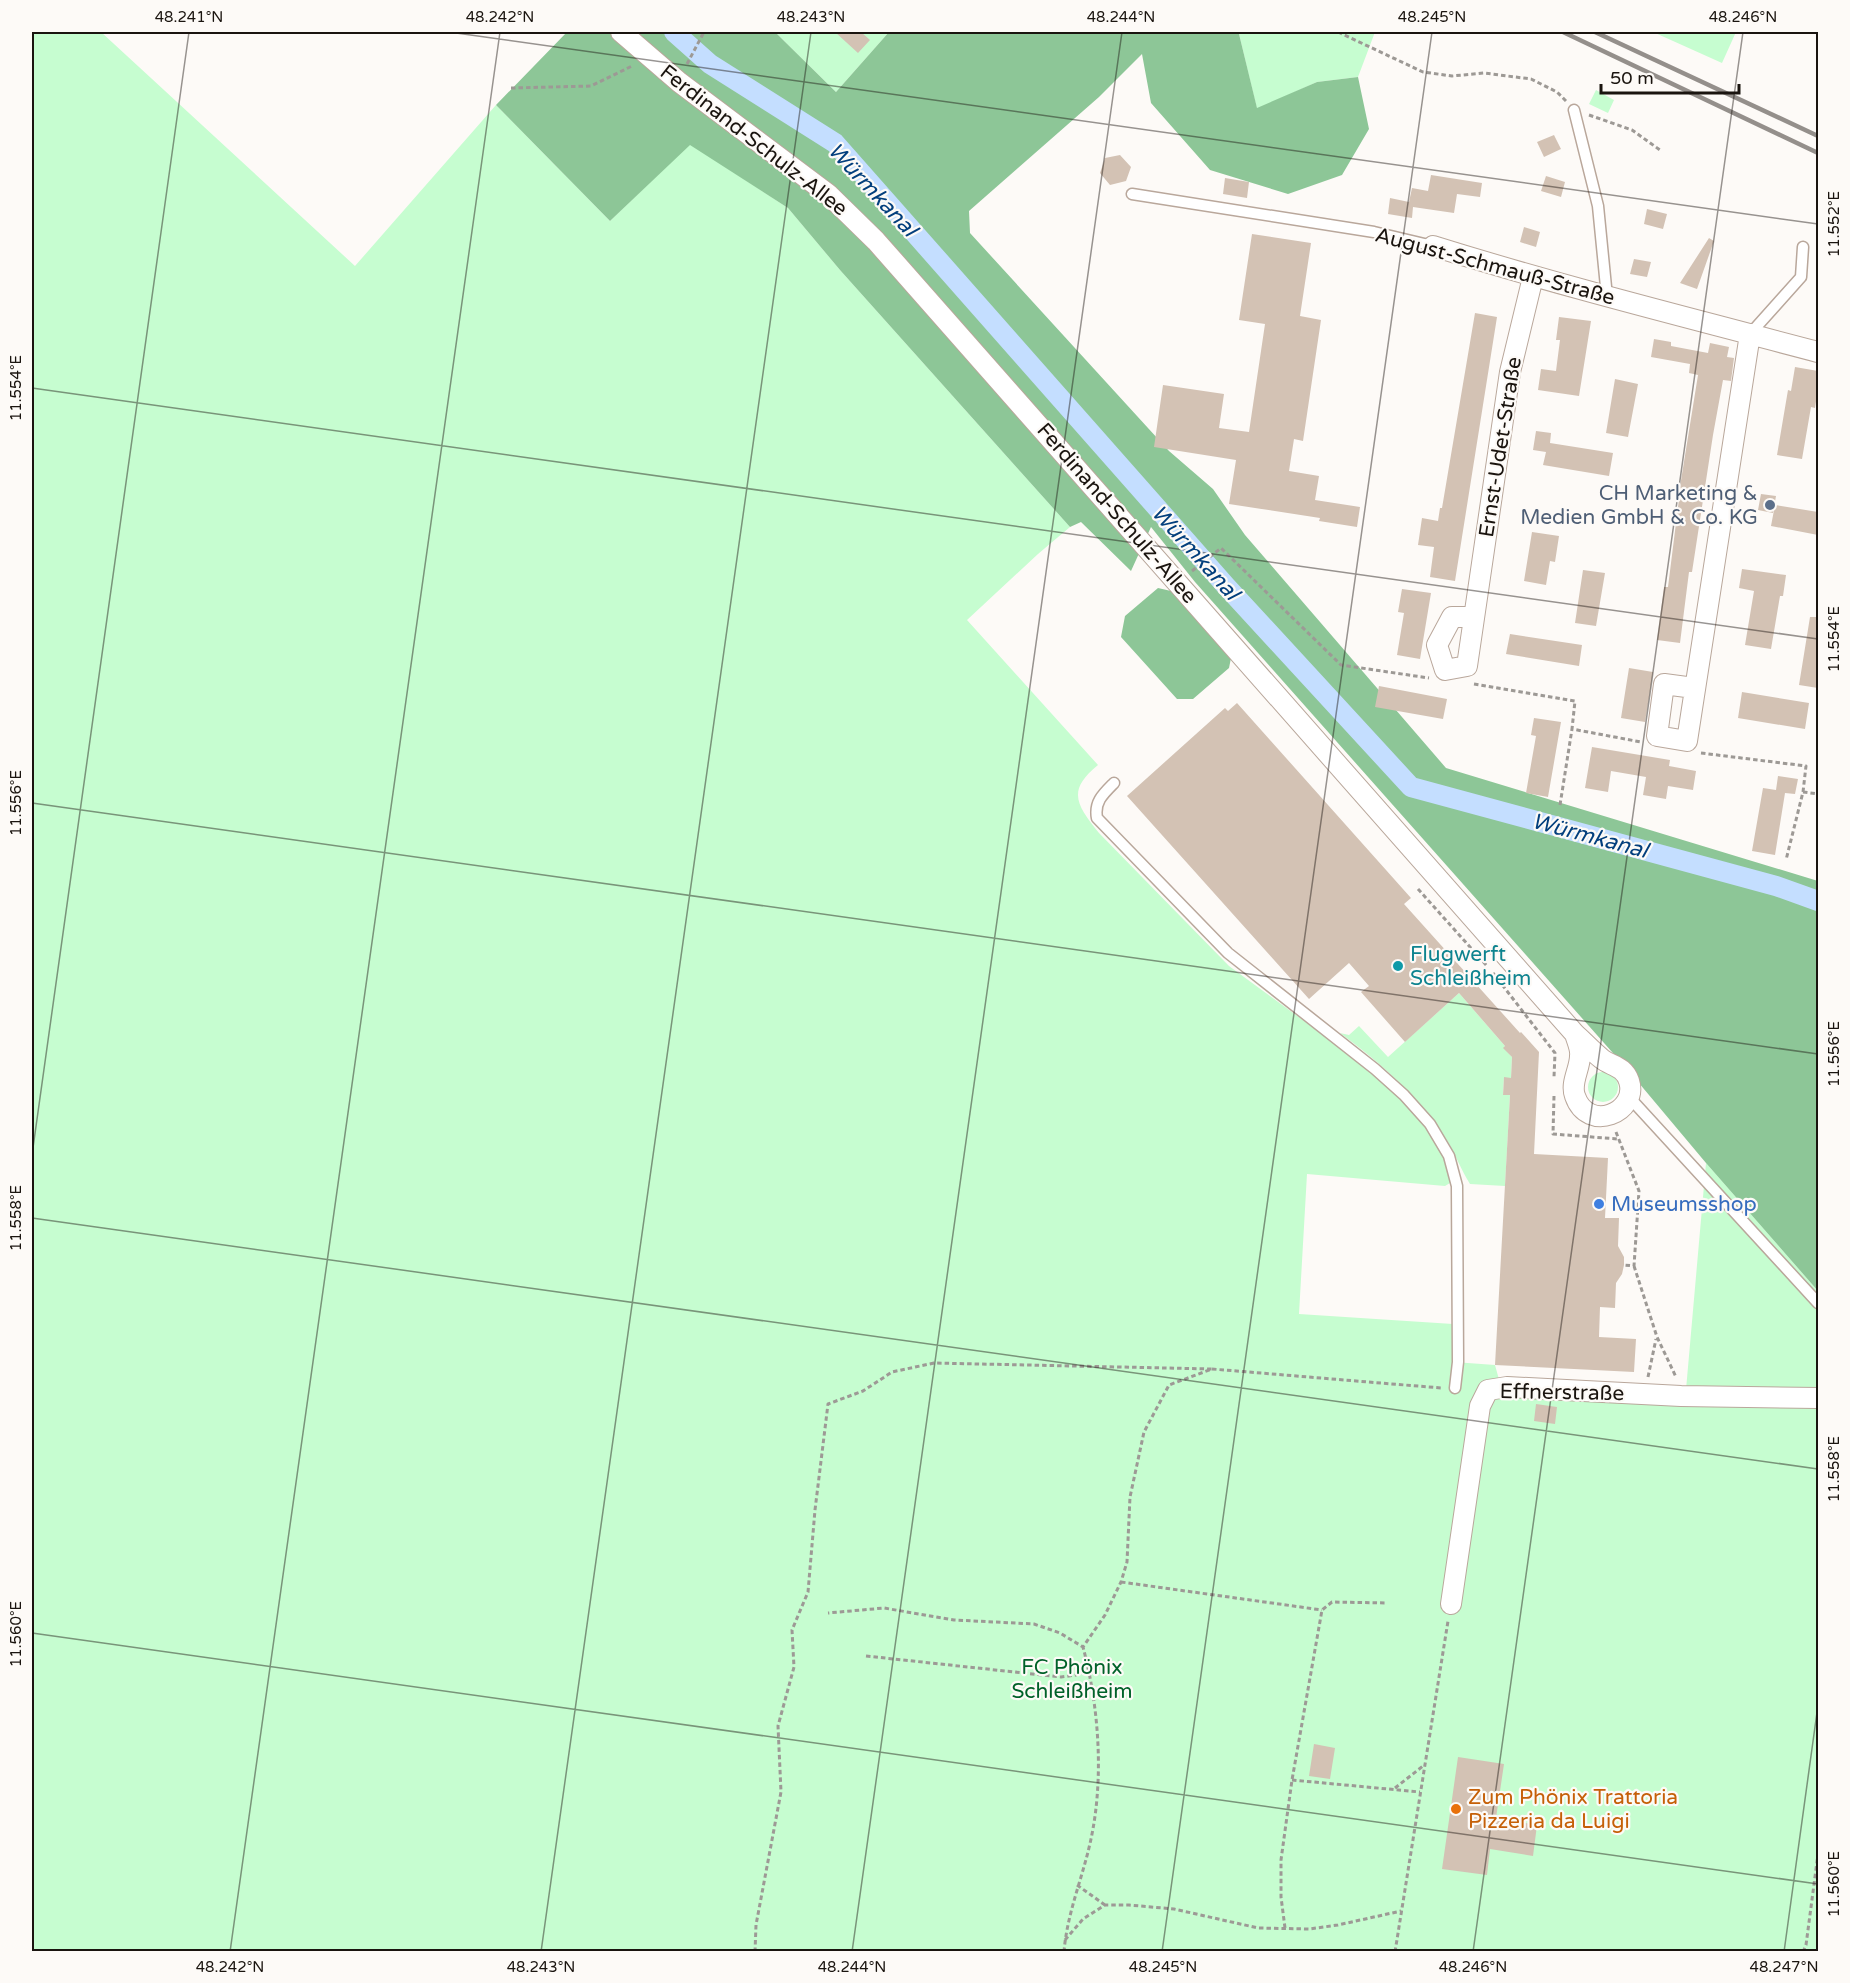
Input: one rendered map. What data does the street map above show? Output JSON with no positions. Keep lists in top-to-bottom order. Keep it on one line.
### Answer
{"streets":{"street":["Ferdinand-Schulz-Allee","August-Schmauß-Straße","Ernst-Udet-Straße","Effnerstraße"]},"crossings":[["August-Schmauß-Straße","Ernst-Udet-Straße"]],"water":["Würmkanal"],"parks":["FC Phönix Schleißheim"],"places":["CH Marketing & Medien GmbH & Co. KG","Flugwerft Schleißheim","Museumsshop","Zum Phönix Trattoria Pizzeria da Luigi"],"scale_bar":"50 m","coordinates":["48.241°N","48.242°N","48.243°N","48.244°N","48.245°N","48.246°N","11.552°E","11.554°E","11.556°E","11.558°E","11.560°E","48.247°N"]}
